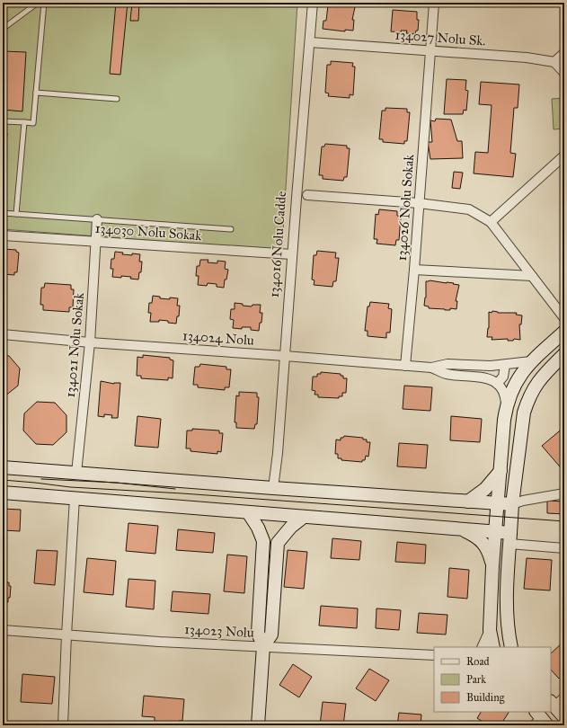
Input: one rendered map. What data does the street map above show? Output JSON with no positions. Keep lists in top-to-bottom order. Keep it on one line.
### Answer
{"streets":{"street":["134027 Nolu Sk.","134026 Nolu Sokak","134030 Nolu Sokak","134016 Nolu Cadde","134024 Nolu","134021 Nolu Sokak","134023 Nolu"]},"crossings":[["134027 Nolu Sk.","134026 Nolu Sokak"],["134027 Nolu Sk.","134016 Nolu Cadde"],["134026 Nolu Sokak","134024 Nolu"],["134030 Nolu Sokak","134016 Nolu Cadde"],["134030 Nolu Sokak","134021 Nolu Sokak"],["134016 Nolu Cadde","134024 Nolu"],["134024 Nolu","134021 Nolu Sokak"]],"legend":["Road","Park","Building"]}
